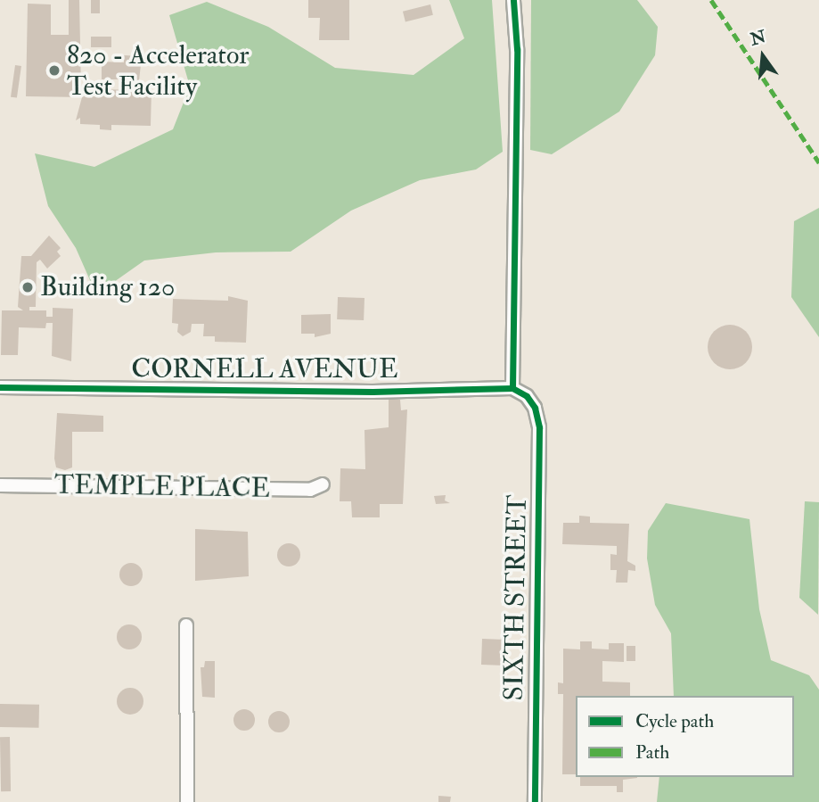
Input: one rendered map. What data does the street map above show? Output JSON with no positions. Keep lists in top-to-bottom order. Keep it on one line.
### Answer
{"streets":{"street":["CORNELL AVENUE","TEMPLE PLACE","SIXTH STREET"]},"crossings":[["CORNELL AVENUE","SIXTH STREET"]],"places":["820 - Accelerator Test Facility","Building 120"],"legend":["Cycle path","Path"],"north":"top"}
